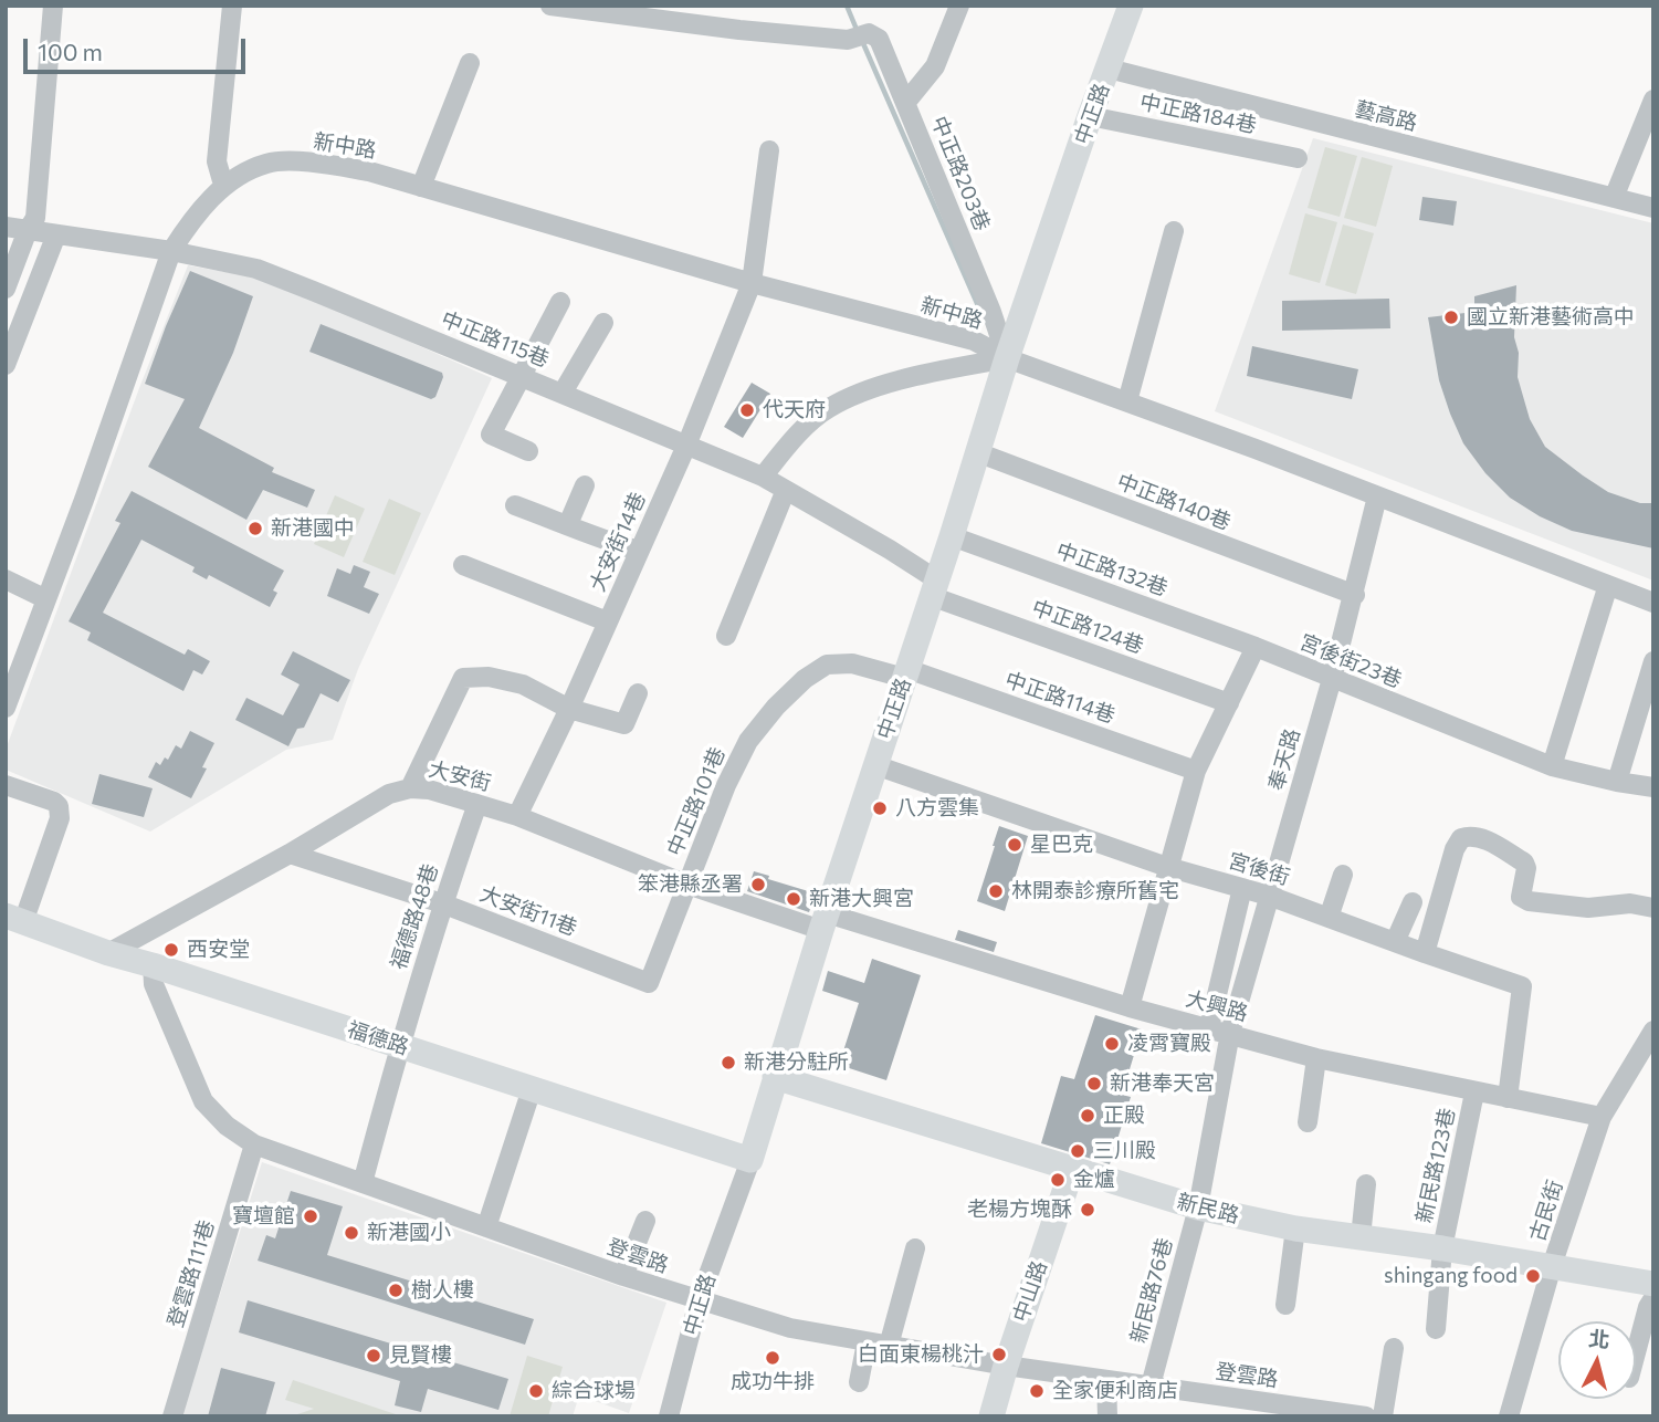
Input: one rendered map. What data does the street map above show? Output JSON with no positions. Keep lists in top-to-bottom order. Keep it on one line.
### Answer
{"streets":{"main road":["中正路","福德路","新民路","中山路"],"street":["中正路184巷","藝高路","新中路","中正路203巷","中正路115巷","中正路140巷","大安街14巷","中正路132巷","中正路124巷","宮後街23巷","中正路114巷","奉天路","大安街","中正路101巷","宮後街","大安街11巷","福德路48巷","大興路","新民路123巷","古民街","登雲路","登雲路111巷","新民路76巷"]},"crossings":[["中正路","中正路184巷"],["中正路","藝高路"],["中正路","新中路"],["中正路","中正路203巷"],["中正路","中正路115巷"],["中正路","中正路140巷"],["中正路","中正路132巷"],["中正路","中正路124巷"],["中正路","中正路114巷"],["中正路","大安街"],["中正路","中正路101巷"],["中正路","宮後街"],["中正路","大興路"],["中正路","福德路"],["中正路","新民路"],["中正路","登雲路"],["新中路","中正路203巷"],["新中路","中正路115巷"],["新中路","大安街14巷"],["新中路","奉天路"],["中正路115巷","大安街14巷"],["中正路115巷","中正路124巷"],["中正路140巷","奉天路"],["大安街14巷","大安街"],["中正路132巷","宮後街23巷"],["宮後街23巷","奉天路"],["中正路114巷","中正路101巷"],["奉天路","宮後街"],["奉天路","大興路"],["奉天路","新民路76巷"],["大安街","中正路101巷"],["大安街","大安街11巷"],["大安街","福德路48巷"],["大安街","大興路"],["大安街","福德路"],["中正路101巷","大安街11巷"],["宮後街","大興路"],["大安街11巷","福德路48巷"],["福德路48巷","福德路"],["福德路48巷","登雲路"],["大興路","新民路123巷"],["大興路","古民街"],["大興路","新民路76巷"],["福德路","登雲路"],["新民路123巷","新民路"],["新民路","古民街"],["新民路","新民路76巷"],["新民路","中山路"],["登雲路","登雲路111巷"],["登雲路","新民路76巷"],["登雲路","中山路"]],"places":["國立新港藝術高中","代天府","新港國中","八方雲集","星巴克","笨港縣丞署","林開泰診療所舊宅","新港大興宮","西安堂","凌霄寶殿","新港分駐所","新港奉天宮","正殿","三川殿","金爐","老楊方塊酥","寶壇館","新港國小","shingang food","樹人樓","白面東楊桃汁","見賢樓","成功牛排","綜合球場","全家便利商店"],"scale_bar":"100 m","north":"top"}
